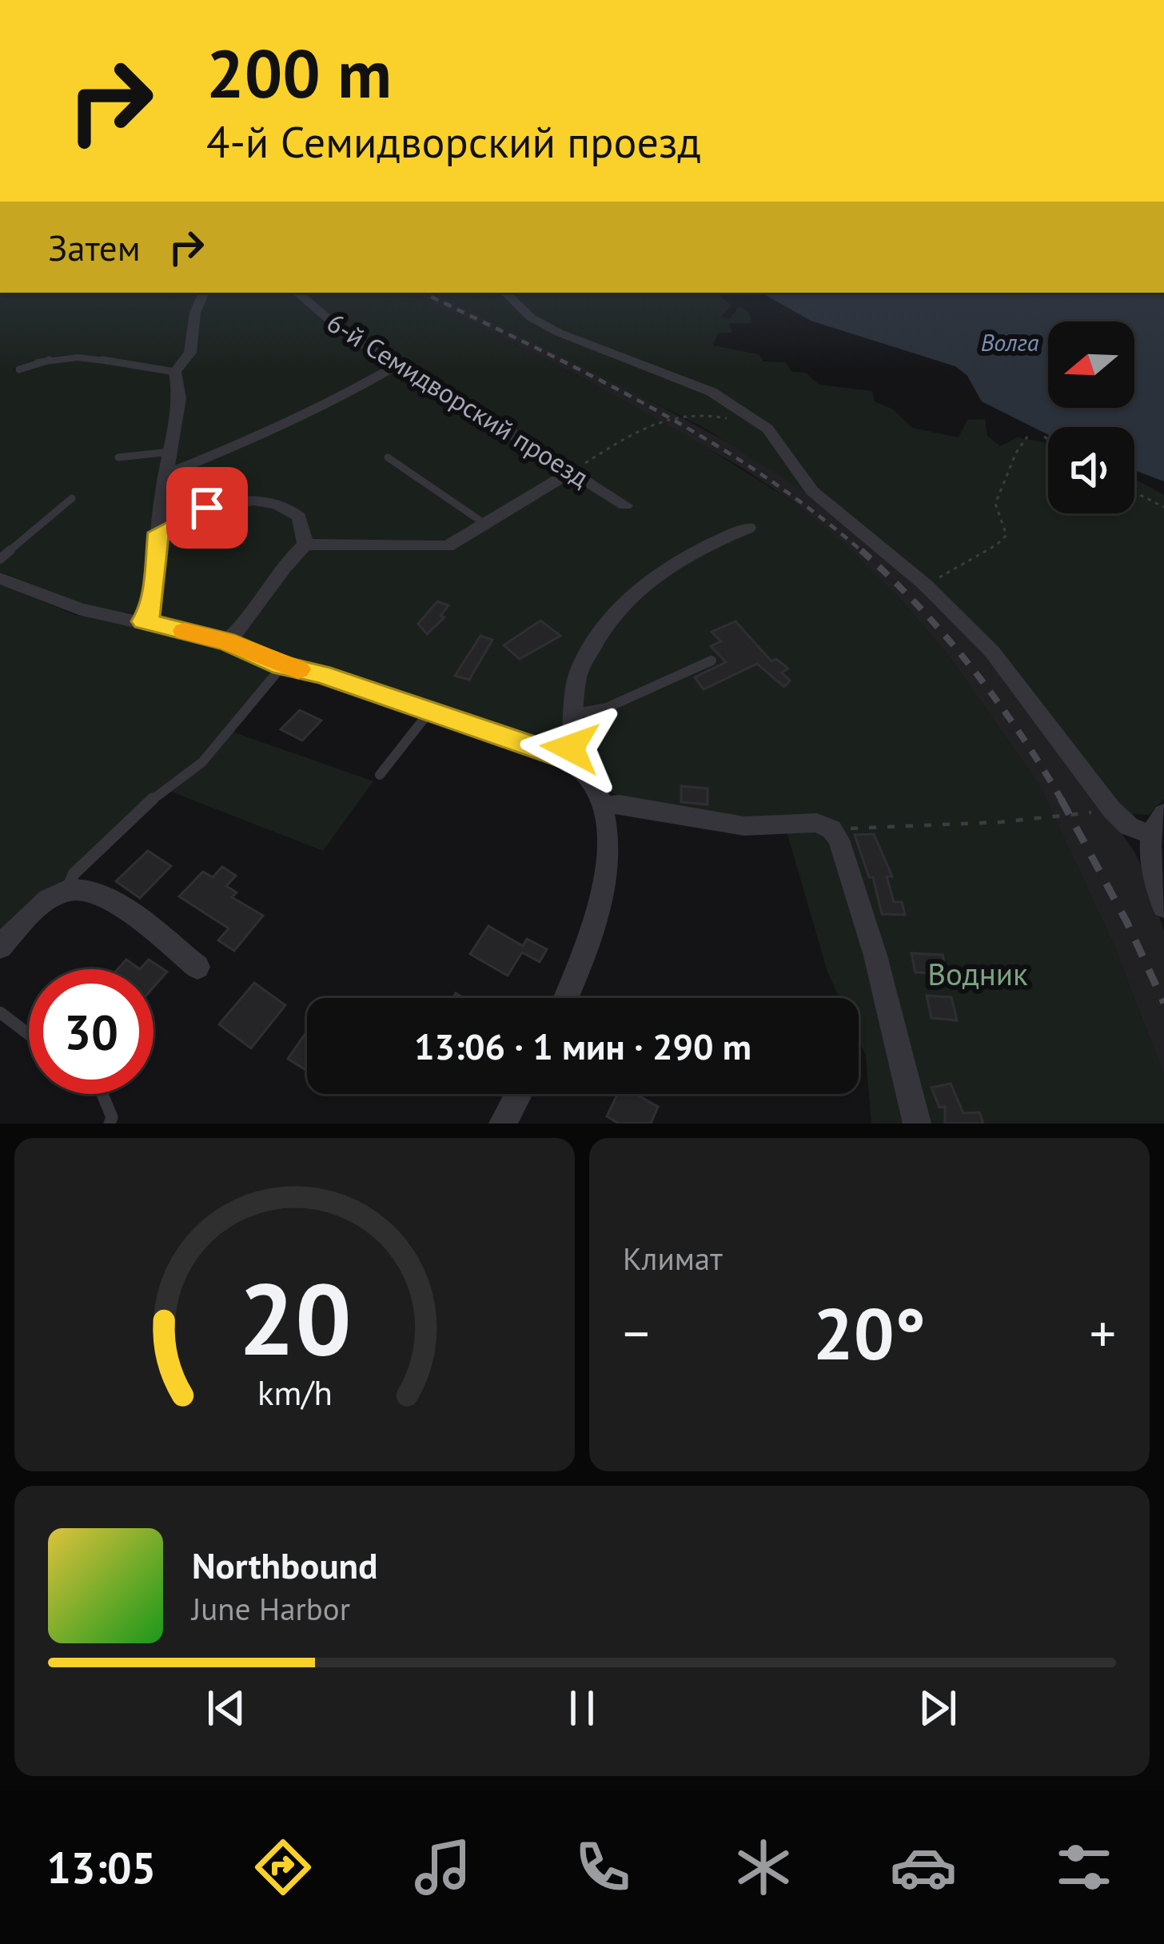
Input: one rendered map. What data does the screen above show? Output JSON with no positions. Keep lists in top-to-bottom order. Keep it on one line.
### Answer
{"streets":{"street":["6-й Семидворский проезд"]},"water":["Волга"],"parks":["Водник"],"north":"left","page":{"turn":["200 m","4-й Семидворский проезд"],"then":"Затем","limit":"30","trip":"13:06 · 1 мин · 290 m","tile":"Климат","heat":["−","20°","+"],"song":["Northbound","June Harbor"],"tabs":"13:05","gauge":["20","km/h"]}}
